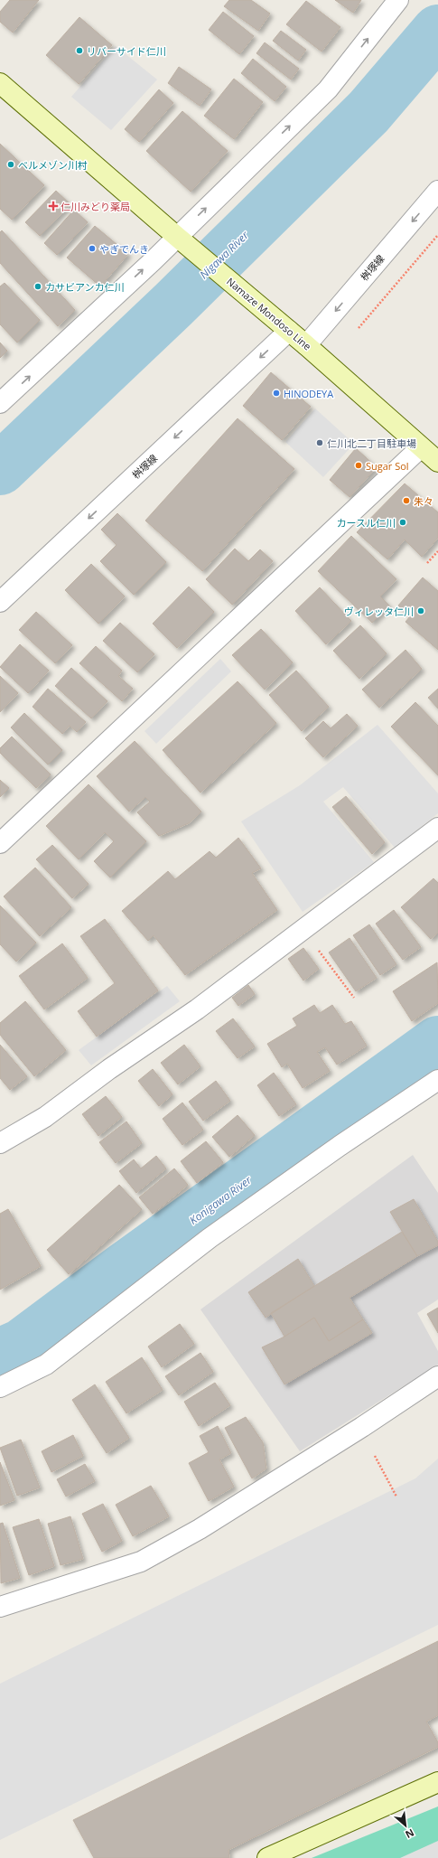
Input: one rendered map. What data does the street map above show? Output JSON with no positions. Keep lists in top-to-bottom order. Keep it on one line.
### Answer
{"streets":{"main road":["Namaze Mondoso Line"],"street":["桝塚線"]},"crossings":[["桝塚線","Namaze Mondoso Line"]],"water":["Nigawa River","Konigawa River"],"places":{"other":["リバーサイド仁川","ベルメゾン川村","やぎでんき","カサビアンカ仁川","HINODEYA","仁川北二丁目駐車場","Sugar Sol","朱々","カースル仁川","ヴィレッタ仁川"],"health":["仁川みどり薬局"]},"north":"bottom right"}
